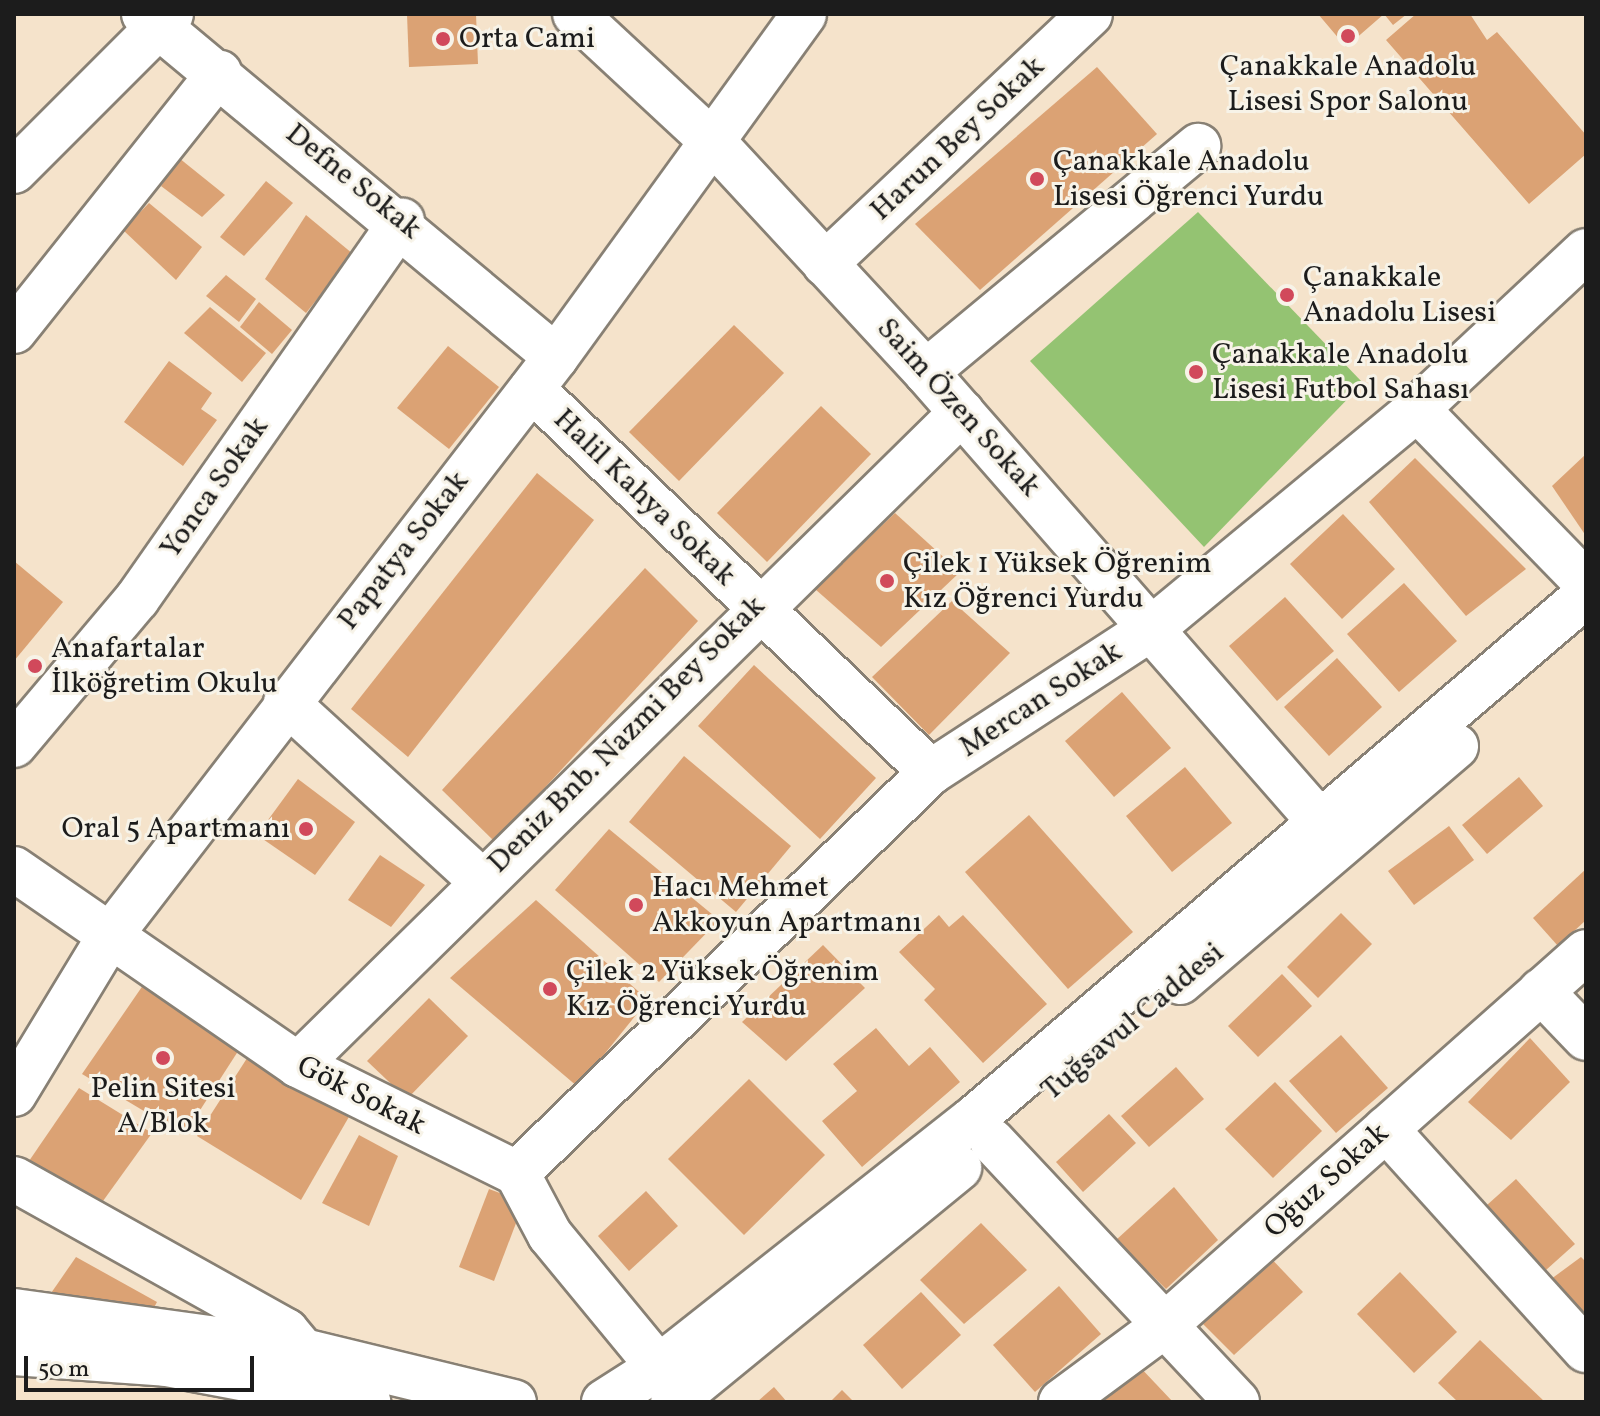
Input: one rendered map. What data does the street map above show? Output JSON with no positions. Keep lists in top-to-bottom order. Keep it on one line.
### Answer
{"streets":{"street":["Harun Bey Sokak","Defne Sokak","Saim Özen Sokak","Yonca Sokak","Halil Kahya Sokak","Papatya Sokak","Mercan Sokak","Deniz Bnb. Nazmi Bey Sokak","Tuğsavul Caddesi","Gök Sokak","Oğuz Sokak"]},"crossings":[["Harun Bey Sokak","Saim Özen Sokak"],["Defne Sokak","Yonca Sokak"],["Defne Sokak","Halil Kahya Sokak"],["Defne Sokak","Papatya Sokak"],["Saim Özen Sokak","Papatya Sokak"],["Saim Özen Sokak","Mercan Sokak"],["Saim Özen Sokak","Deniz Bnb. Nazmi Bey Sokak"],["Halil Kahya Sokak","Papatya Sokak"],["Halil Kahya Sokak","Mercan Sokak"],["Halil Kahya Sokak","Deniz Bnb. Nazmi Bey Sokak"],["Papatya Sokak","Gök Sokak"],["Mercan Sokak","Gök Sokak"],["Deniz Bnb. Nazmi Bey Sokak","Gök Sokak"]],"places":["Çanakkale Anadolu Lisesi Spor Salonu","Orta Cami","Çanakkale Anadolu Lisesi Öğrenci Yurdu","Çanakkale Anadolu Lisesi","Çanakkale Anadolu Lisesi Futbol Sahası","Çilek 1 Yüksek Öğrenim Kız Öğrenci Yurdu","Anafartalar İlköğretim Okulu","Oral 5 Apartmanı","Hacı Mehmet Akkoyun Apartmanı","Çilek 2 Yüksek Öğrenim Kız Öğrenci Yurdu","Pelin Sitesi A/Blok"],"scale_bar":"50 m"}
